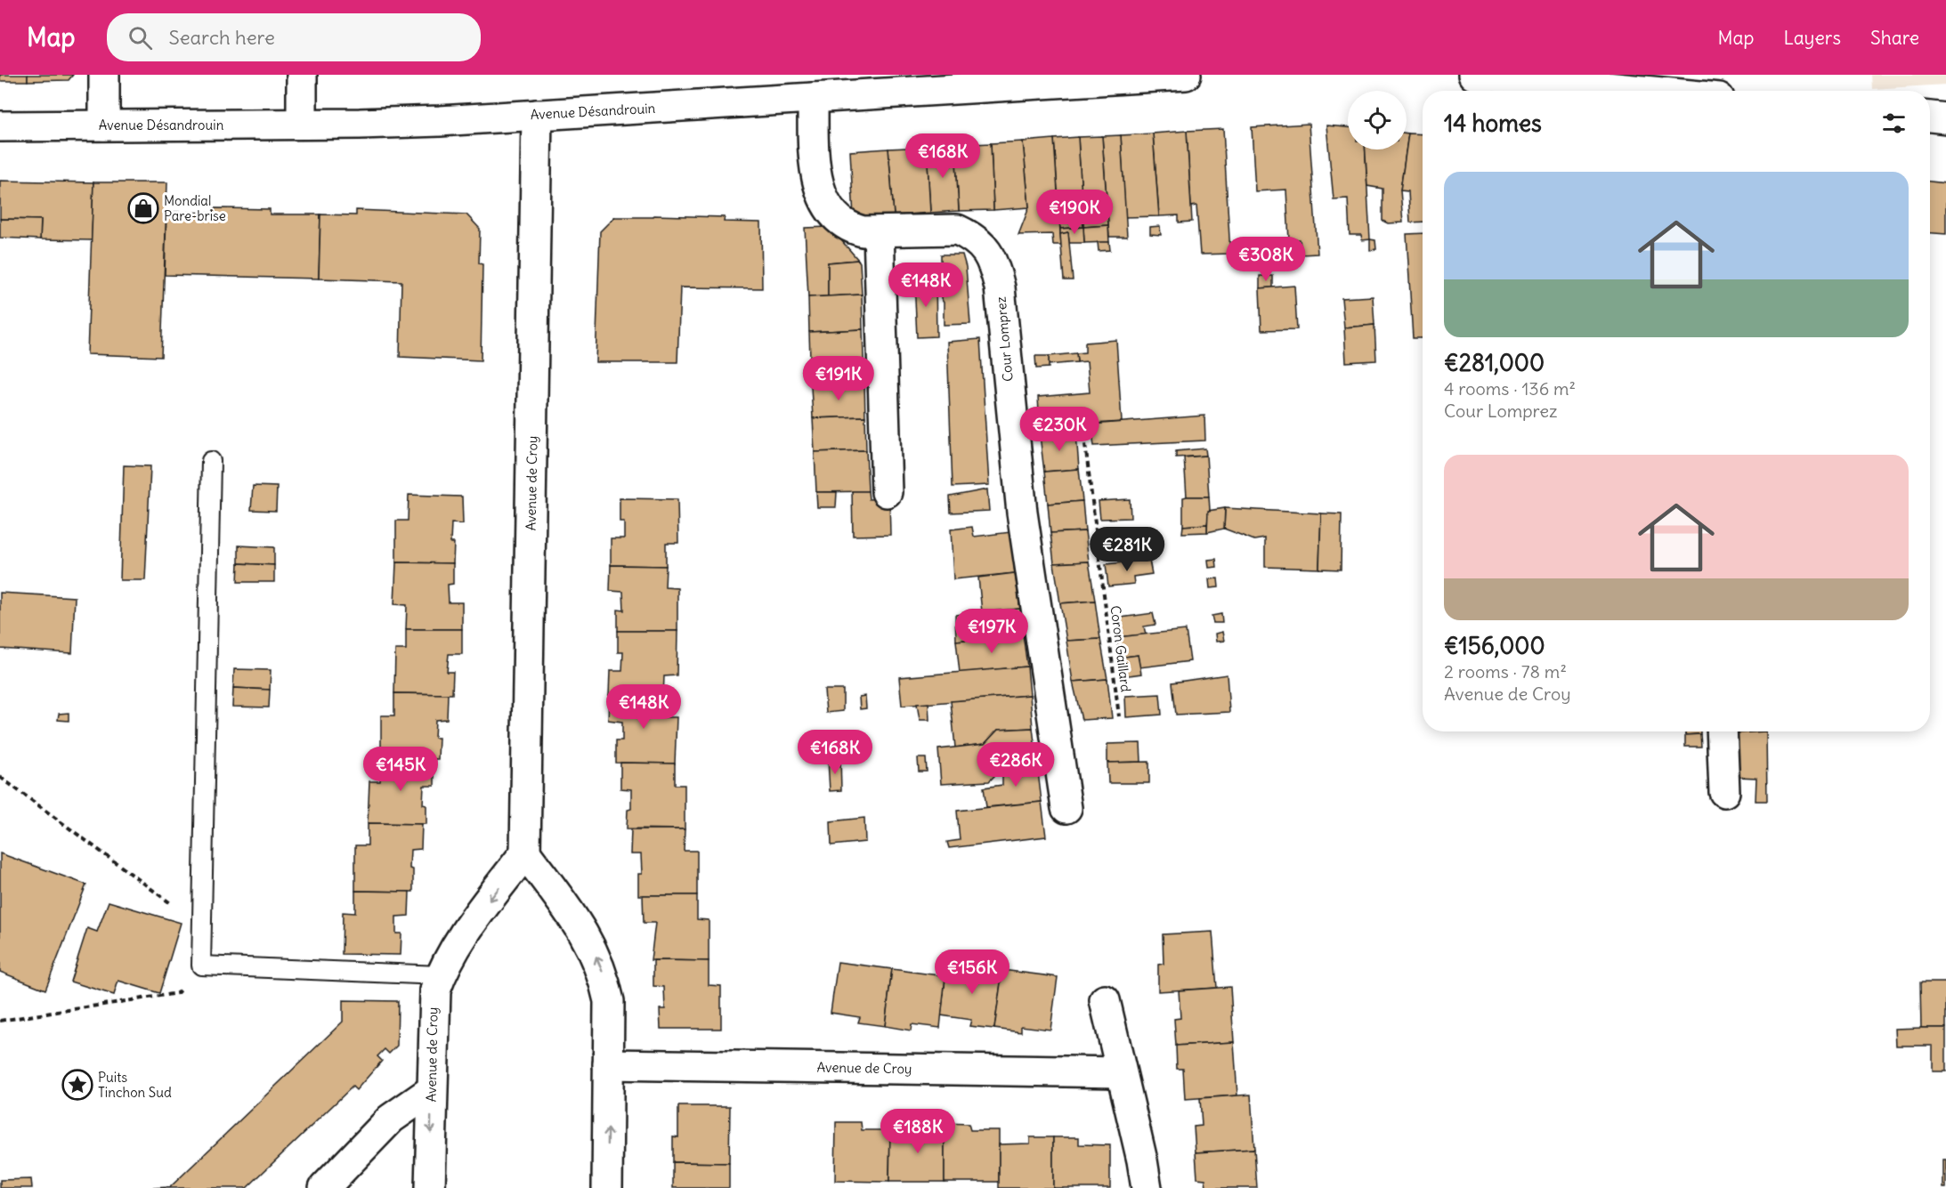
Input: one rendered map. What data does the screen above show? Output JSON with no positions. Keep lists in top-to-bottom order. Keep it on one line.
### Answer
{"streets":{"street":["Avenue Désandrouin","Cour Lomprez","Avenue de Croy"],"path":["Coron Gaillard"]},"crossings":[["Avenue Désandrouin","Cour Lomprez"],["Avenue Désandrouin","Avenue de Croy"],["Cour Lomprez","Coron Gaillard"]],"places":{"shop":["Mondial Pare-brise"],"place":["Puits Tinchon Sud"]},"page":{"header":"Map","search":"Search here","nav":["Map","Layers","Share"],"heading":"14 homes","price":["€168K","€190K","€308K","€148K","€191K","€230K","€281K","€197K","€148K","€168K","€286K","€145K","€156K","€188K"],"list":[{"name":"€281,000","note":"4 rooms · 136 m² · Cour Lomprez"},{"name":"€156,000","note":"2 rooms · 78 m² · Avenue de Croy"}]}}
